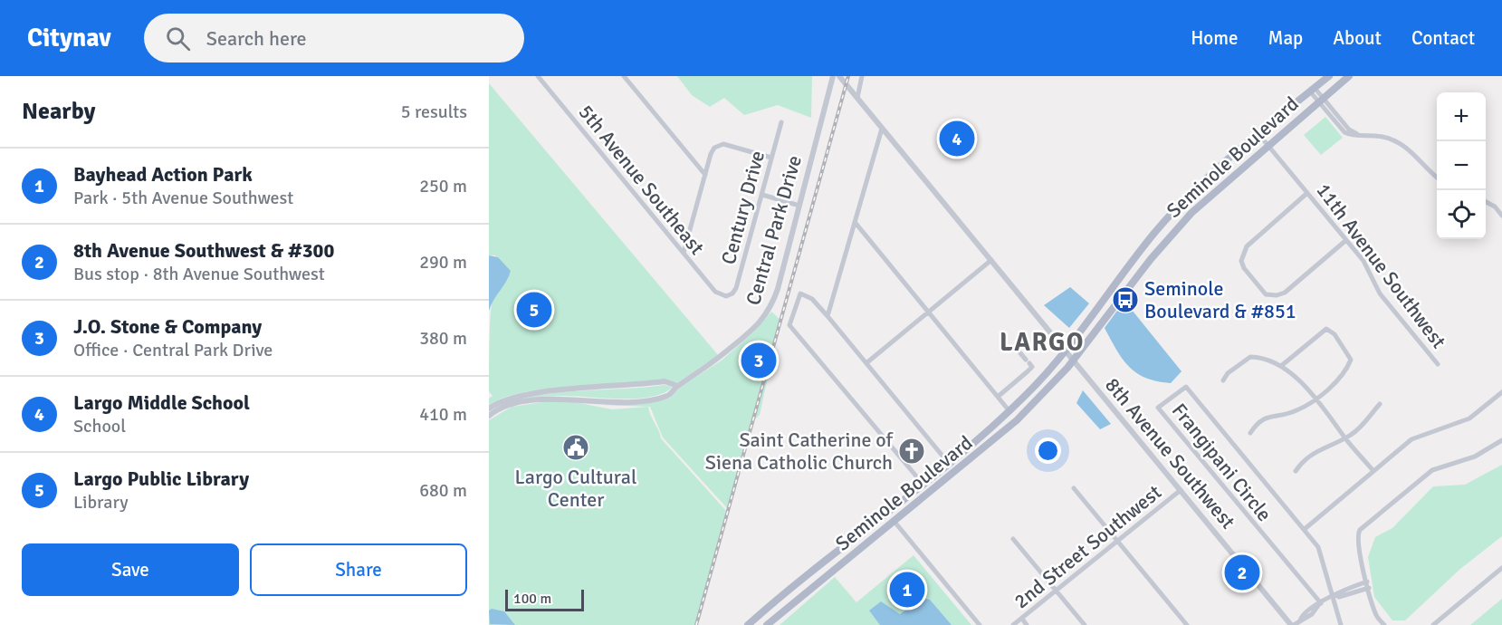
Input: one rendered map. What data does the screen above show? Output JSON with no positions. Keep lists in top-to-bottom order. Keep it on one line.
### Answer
{"streets":{"main road":["Seminole Boulevard"],"street":["5th Avenue Southeast","Century Drive","Central Park Drive","11th Avenue Southwest","8th Avenue Southwest","Frangipani Circle","2nd Street Southwest"]},"crossings":[["Seminole Boulevard","11th Avenue Southwest"],["Seminole Boulevard","8th Avenue Southwest"],["5th Avenue Southeast","Century Drive"],["8th Avenue Southwest","2nd Street Southwest"]],"districts":["LARGO"],"places":{"bus stop":["Seminole Boulevard & #851"],"public building":["Largo Cultural Center"],"church":["Saint Catherine of Siena Catholic Church"]},"scale_bar":"100 m","page":{"header":"Citynav","search":"Search here","nav":["Home","Map","About","Contact"],"heading":["Nearby","5 results"],"map_buttons":["+","−"],"pins":["4","5","3","2","1"],"list":[{"mark":"1","name":"Bayhead Action Park","note":"Park · 5th Avenue Southwest","value":"250 m"},{"mark":"2","name":"8th Avenue Southwest & #300","note":"Bus stop · 8th Avenue Southwest","value":"290 m"},{"mark":"3","name":"J.O. Stone & Company","note":"Office · Central Park Drive","value":"380 m"},{"mark":"4","name":"Largo Middle School","note":"School","value":"410 m"},{"mark":"5","name":"Largo Public Library","note":"Library","value":"680 m"}],"buttons":["Save","Share"],"scale":"100 m"}}
